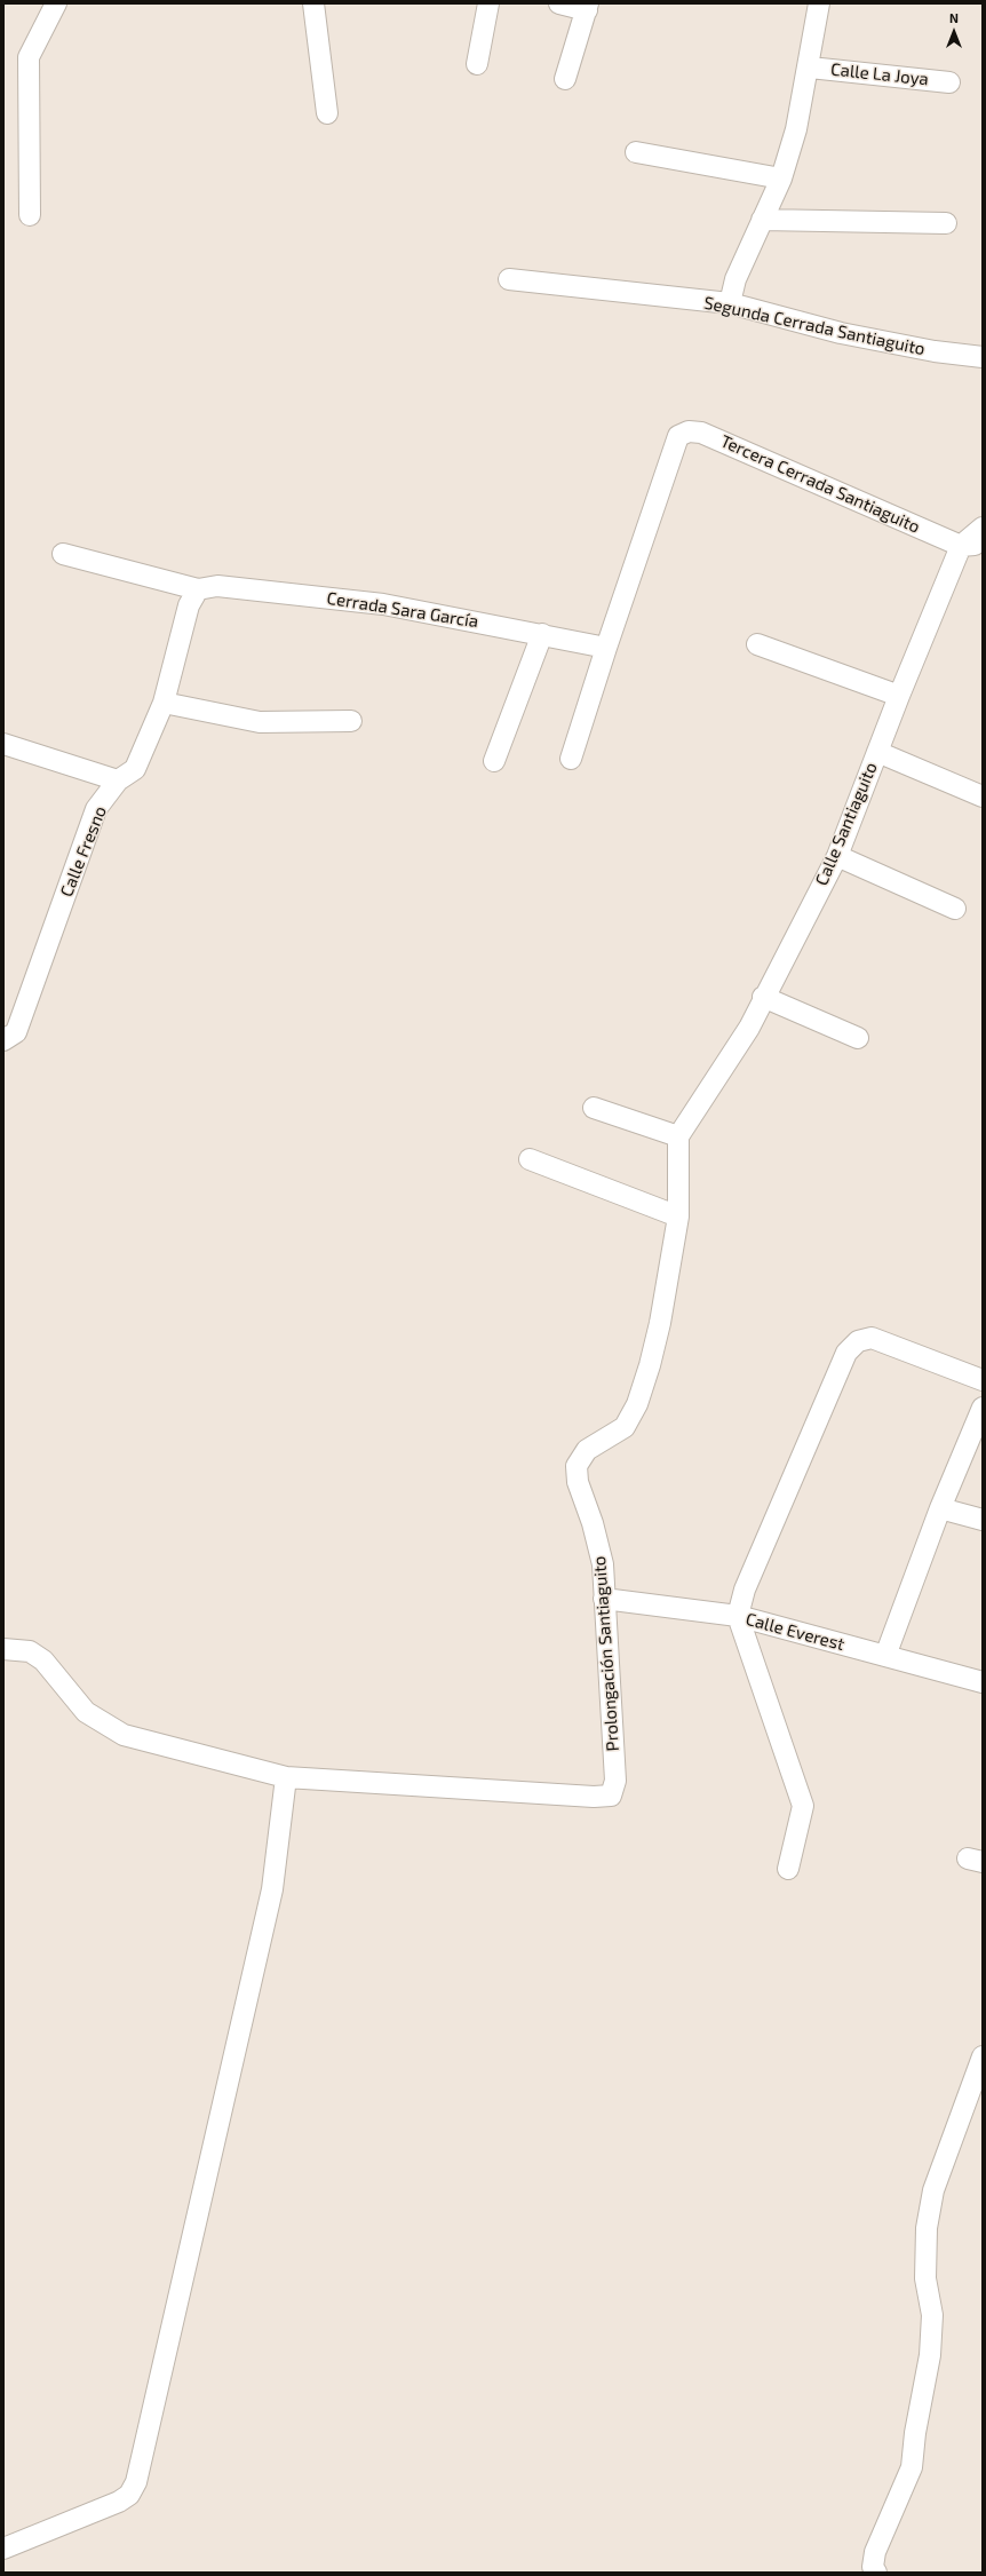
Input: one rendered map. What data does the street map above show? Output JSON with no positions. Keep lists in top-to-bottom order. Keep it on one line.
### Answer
{"streets":{"street":["Calle La Joya","Segunda Cerrada Santiaguito","Tercera Cerrada Santiaguito","Cerrada Sara García","Calle Santiaguito","Calle Fresno","Calle Everest","Prolongación Santiaguito"]},"crossings":[["Tercera Cerrada Santiaguito","Cerrada Sara García"],["Tercera Cerrada Santiaguito","Calle Santiaguito"],["Cerrada Sara García","Calle Fresno"],["Calle Santiaguito","Prolongación Santiaguito"],["Calle Everest","Prolongación Santiaguito"]],"north":"top"}
